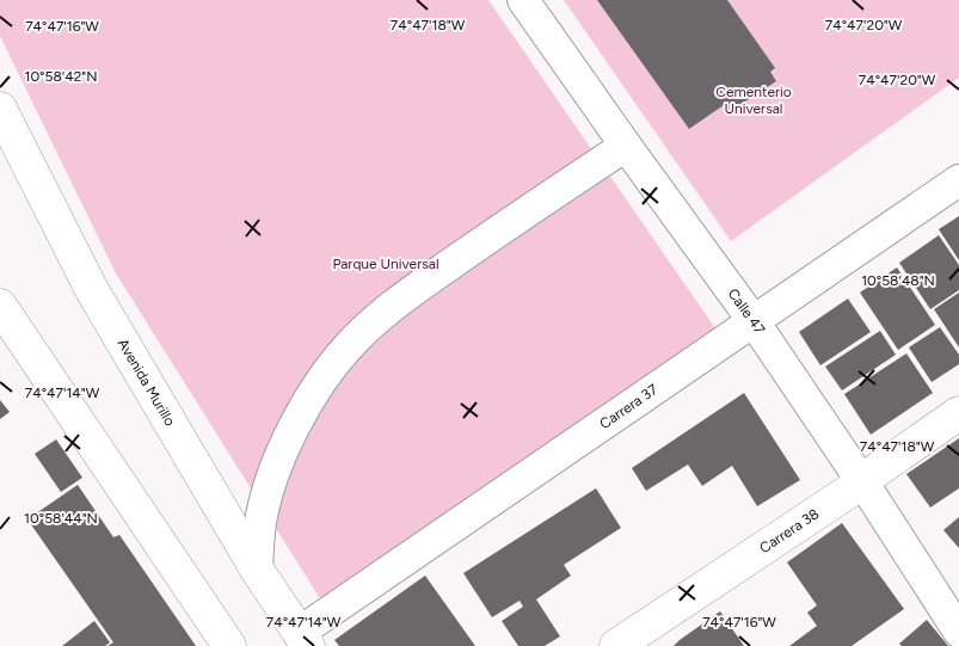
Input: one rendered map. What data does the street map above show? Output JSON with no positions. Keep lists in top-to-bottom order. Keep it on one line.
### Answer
{"streets":{"main road":["Avenida Murillo","Carrera 38"],"street":["Calle 47","Carrera 37"]},"crossings":[["Calle 47","Carrera 37"],["Calle 47","Carrera 38"],["Avenida Murillo","Carrera 37"]],"parks":["Cementerio Universal","Parque Universal"],"coordinates":["74°47'18\"W","74°47'20\"W","74°47'16\"W","10°58'42\"N","10°58'48\"N","74°47'14\"W","10°58'44\"N"]}
